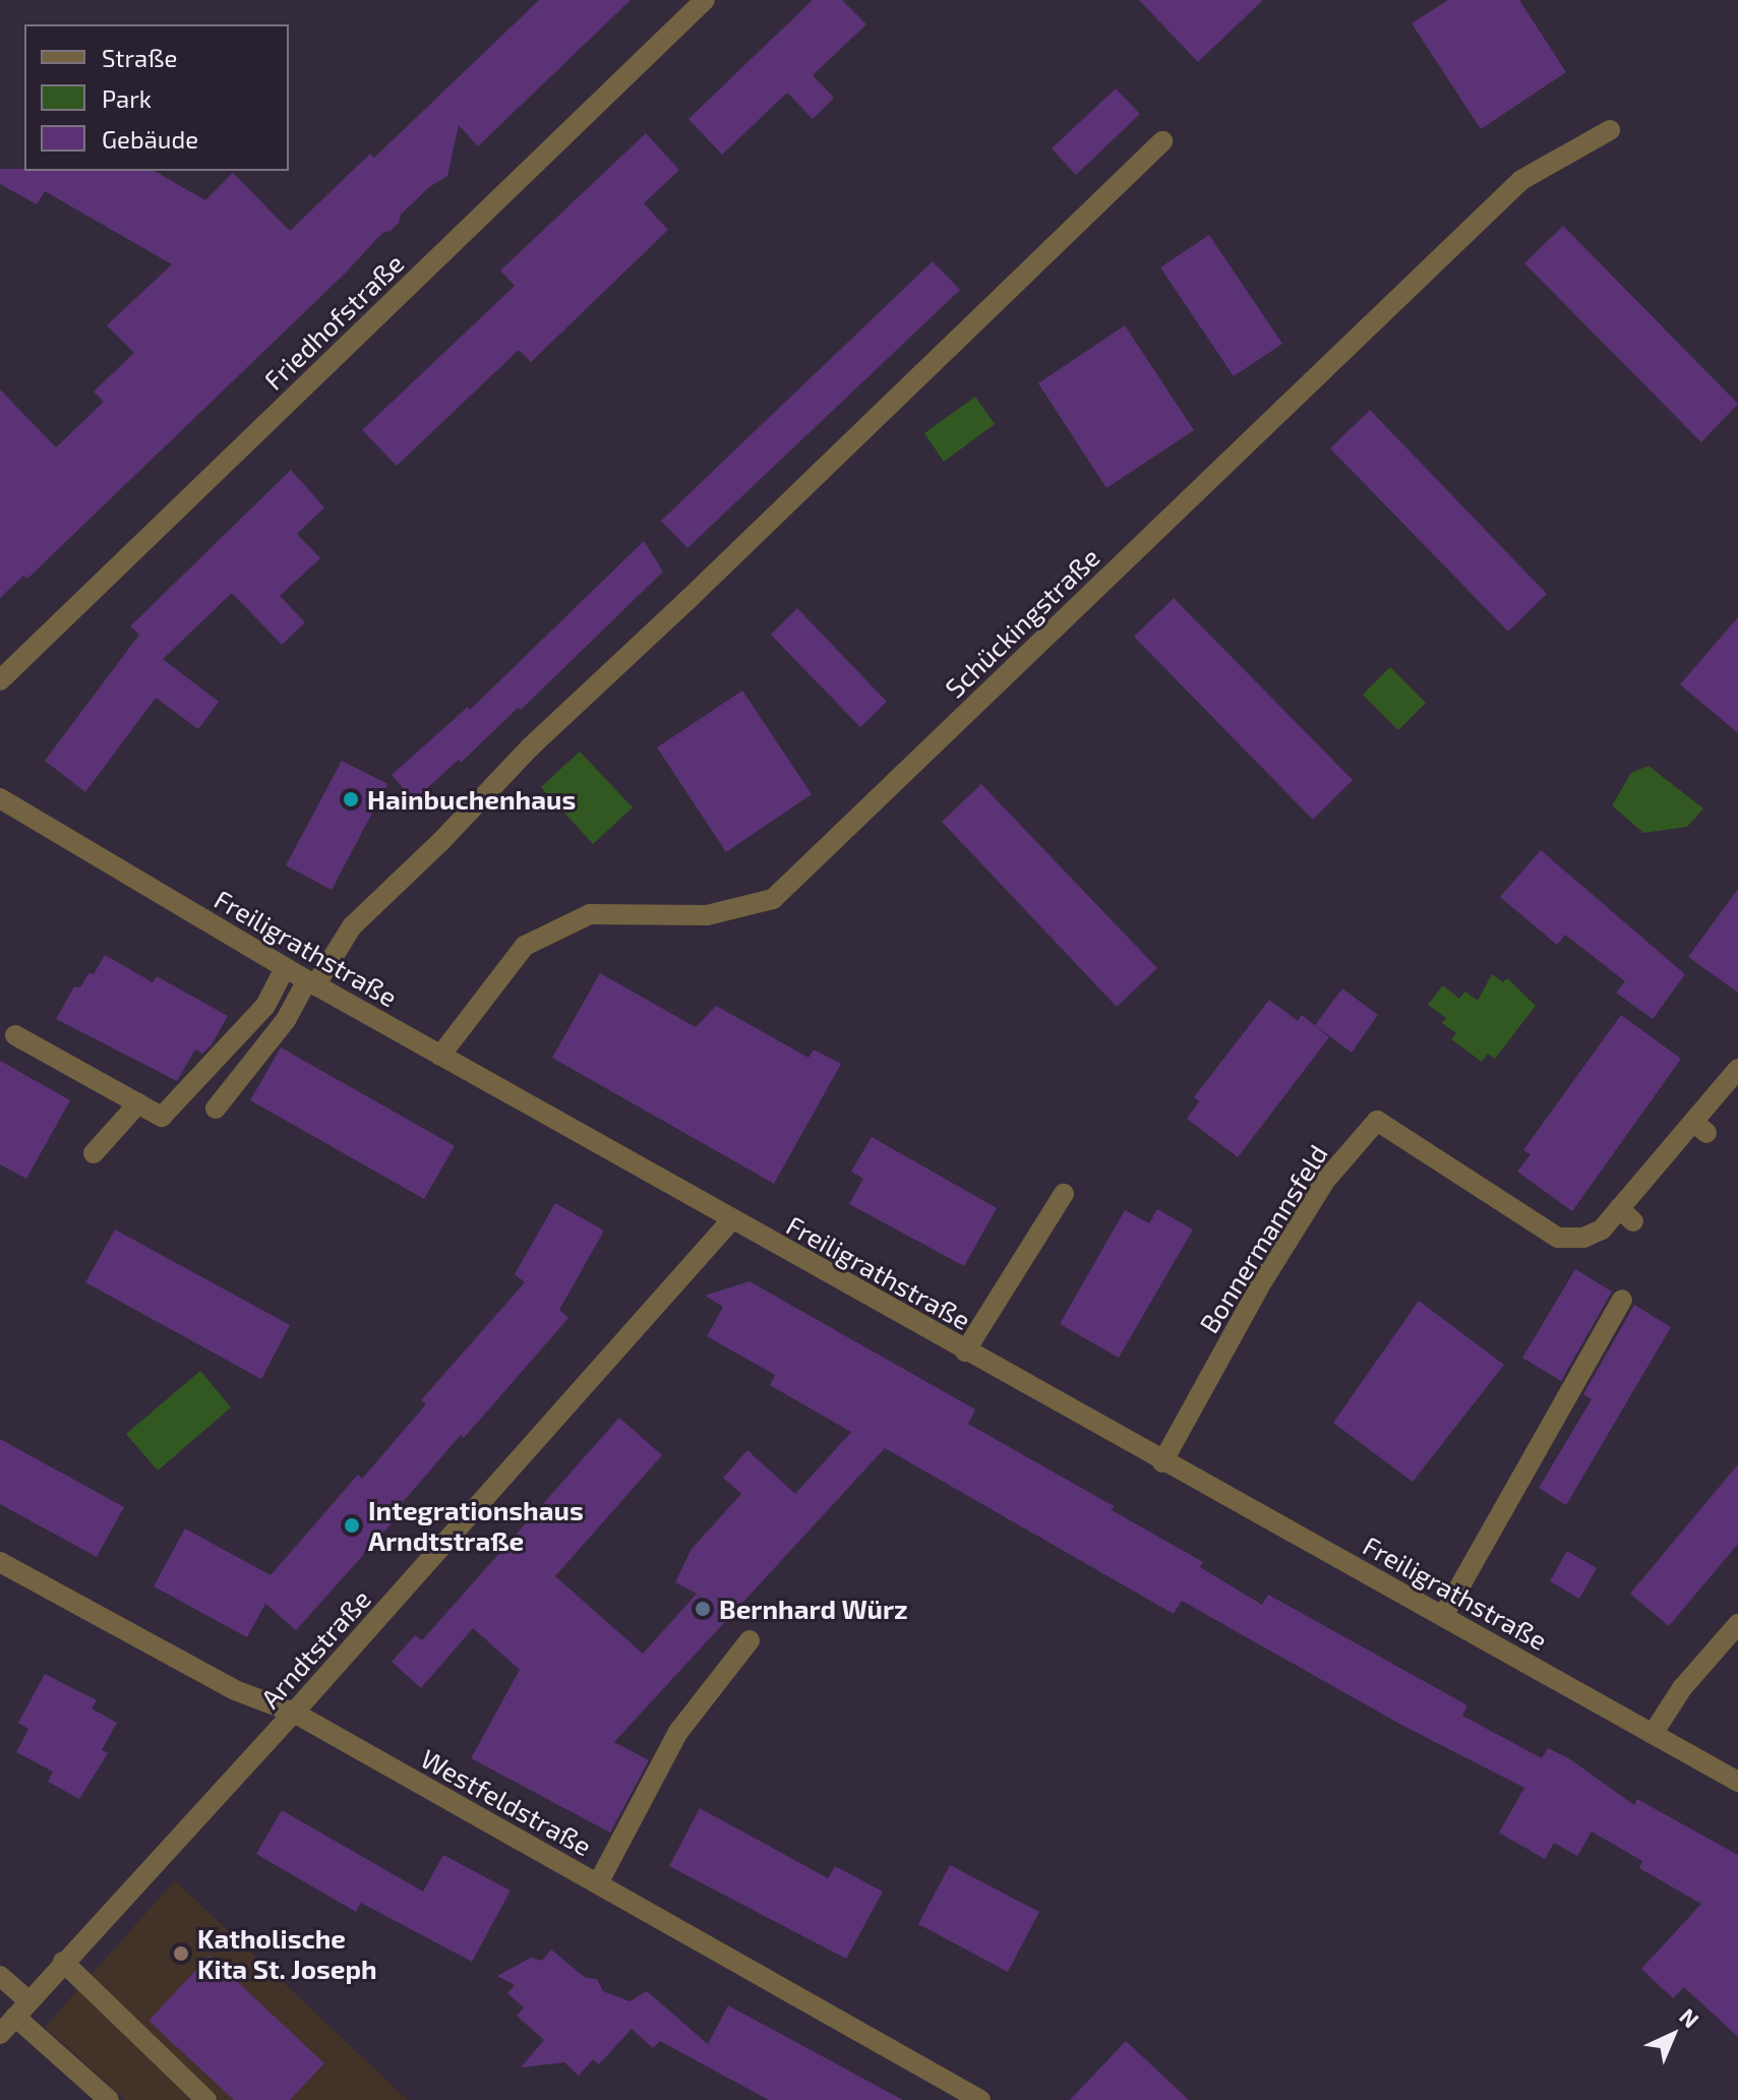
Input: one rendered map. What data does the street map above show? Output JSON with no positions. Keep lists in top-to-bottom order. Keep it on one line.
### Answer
{"streets":{"street":["Friedhofstraße","Schückingstraße","Freiligrathstraße","Bonnermannsfeld","Arndtstraße","Westfeldstraße"]},"crossings":[["Schückingstraße","Freiligrathstraße"],["Freiligrathstraße","Bonnermannsfeld"],["Freiligrathstraße","Arndtstraße"],["Arndtstraße","Westfeldstraße"]],"places":["Hainbuchenhaus","Integrationshaus Arndtstraße","Bernhard Würz","Katholische Kita St. Joseph"],"legend":["Straße","Park","Gebäude"],"north":"top right"}
